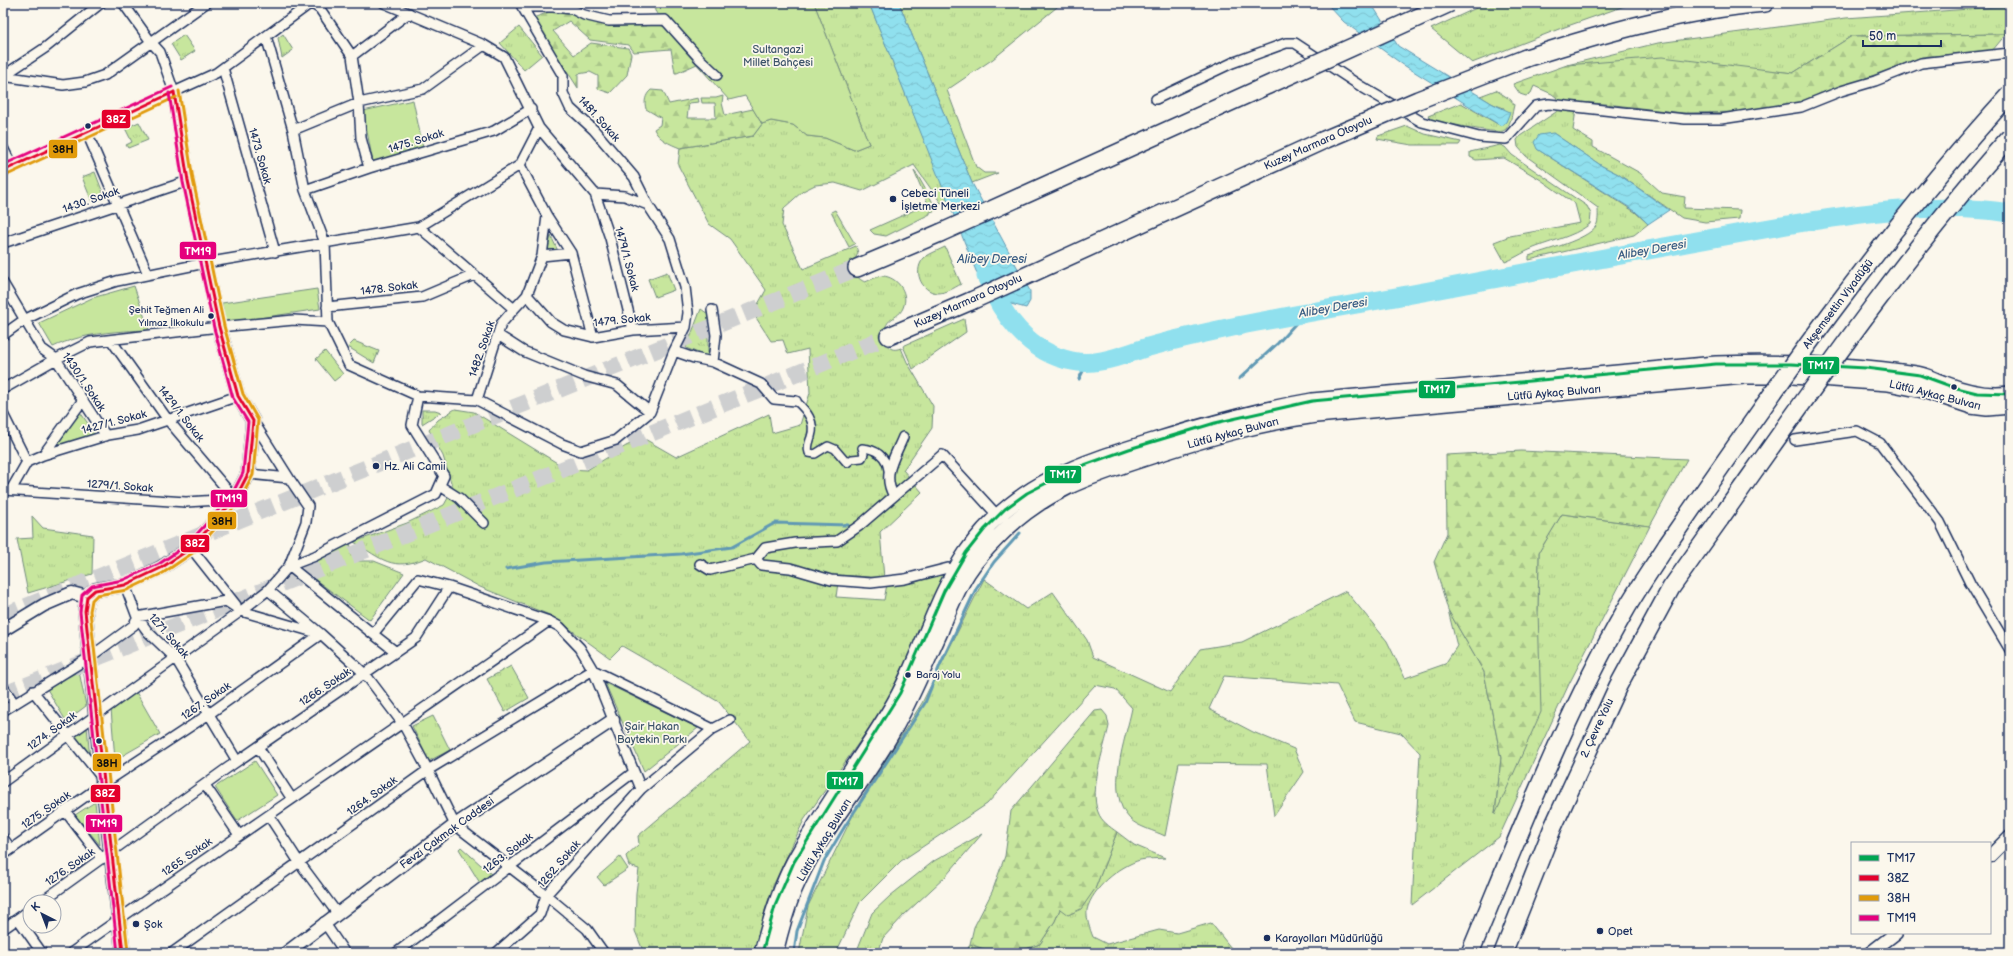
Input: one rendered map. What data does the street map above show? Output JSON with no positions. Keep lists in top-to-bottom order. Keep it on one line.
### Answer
{"streets":{"highway":["Kuzey Marmara Otoyolu","Akşemsettin Viyadüğü","2. Çevre Yolu"],"main road":["Lütfü Aykaç Bulvarı"],"street":["1481. Sokak","1475. Sokak","1473. Sokak","1430. Sokak","1479/1. Sokak","1478. Sokak","1479. Sokak","1482. Sokak","1430/1. Sokak","1429/1. Sokak","1427/1. Sokak","1279/1. Sokak","1271. Sokak","1266. Sokak","1267. Sokak","1274. Sokak","1264. Sokak","1275. Sokak","Fevzi Çakmak Caddesi","1263. Sokak","1265. Sokak","1262. Sokak","1276. Sokak"]},"crossings":[["1481. Sokak","1479. Sokak"],["1479/1. Sokak","1479. Sokak"],["1479. Sokak","1482. Sokak"],["1430/1. Sokak","1427/1. Sokak"],["1429/1. Sokak","1427/1. Sokak"],["1429/1. Sokak","1279/1. Sokak"],["1271. Sokak","1266. Sokak"],["1271. Sokak","1267. Sokak"],["1271. Sokak","1274. Sokak"],["1266. Sokak","1276. Sokak"],["1267. Sokak","1275. Sokak"]],"water":["Alibey Deresi"],"parks":["Sultangazi Millet Bahçesi","Şair Hakan Baytekin Parkı"],"places":["Cebeci Tüneli İşletme Merkezi","Şehit Teğmen Ali Yılmaz İlkokulu","Hz. Ali Camii","Baraj Yolu","Şok","Opet","Karayolları Müdürlüğü"],"lines":["transit line TM19","transit line 38H","transit line 38Z","transit line TM17"],"legend":["TM17","38Z","38H","TM19"],"scale_bar":"50 m","north":"top left"}
